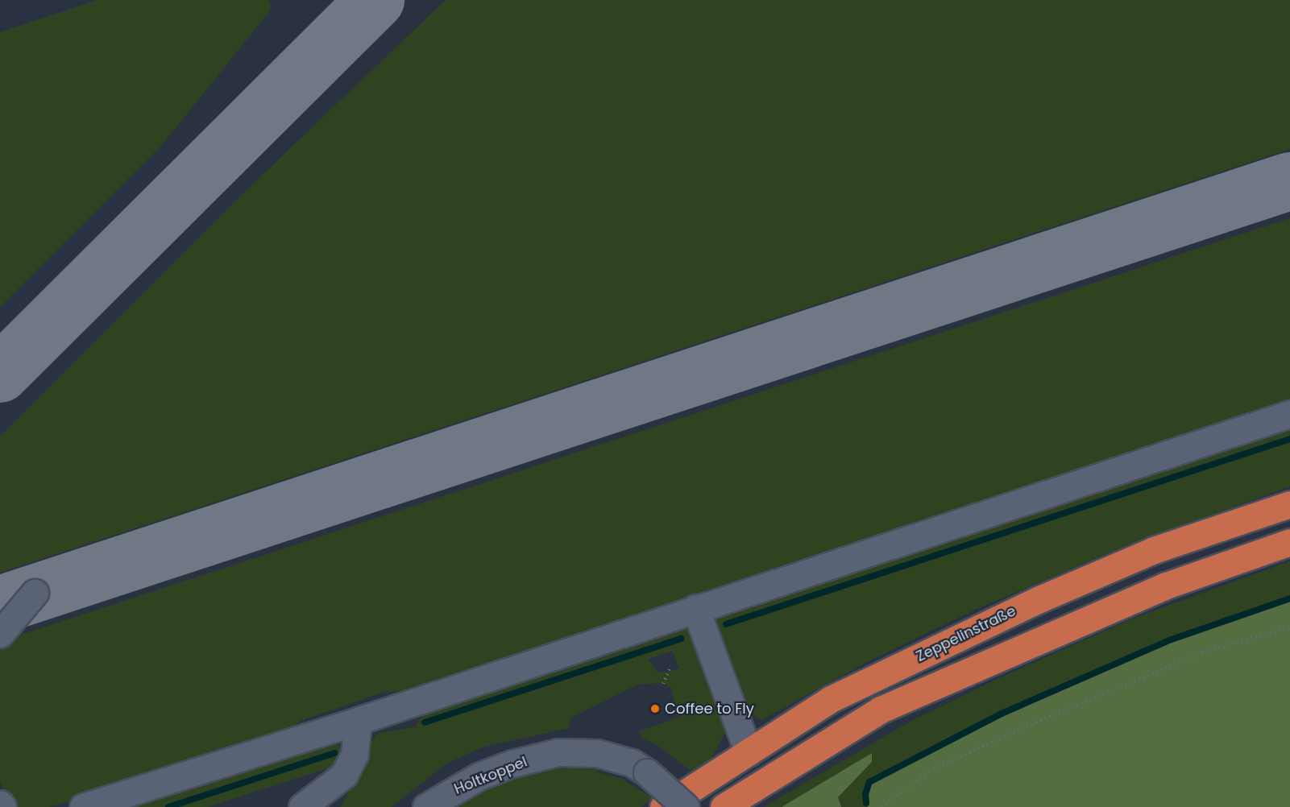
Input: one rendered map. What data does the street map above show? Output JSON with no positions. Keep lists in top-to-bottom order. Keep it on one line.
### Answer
{"streets":{"highway":["Zeppelinstraße"],"street":["Holtkoppel"]},"places":["Coffee to Fly"]}
